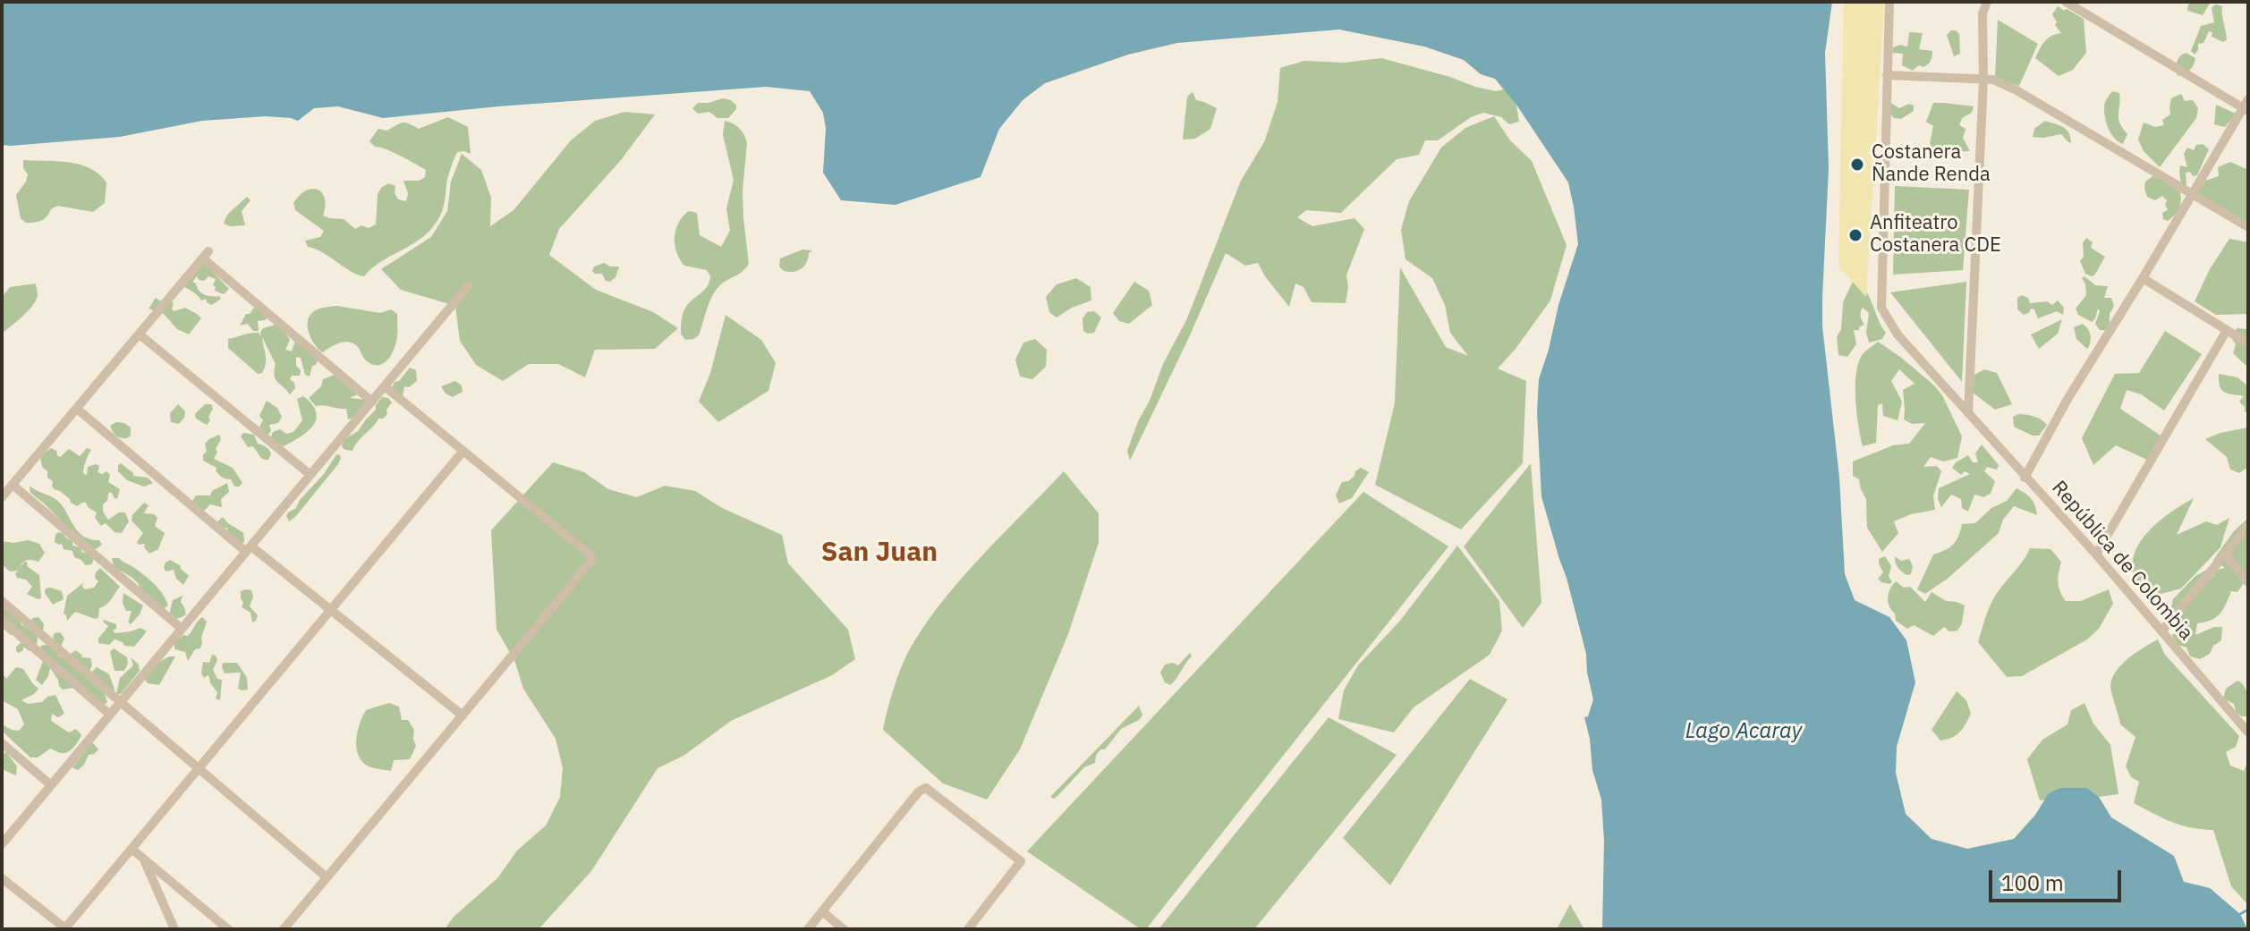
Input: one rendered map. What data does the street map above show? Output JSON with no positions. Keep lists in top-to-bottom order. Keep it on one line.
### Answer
{"streets":{"street":["República de Colombia"]},"districts":["San Juan"],"water":["Lago Acaray"],"places":["Costanera Ñande Renda","Anfiteatro Costanera CDE"],"scale_bar":"100 m"}
